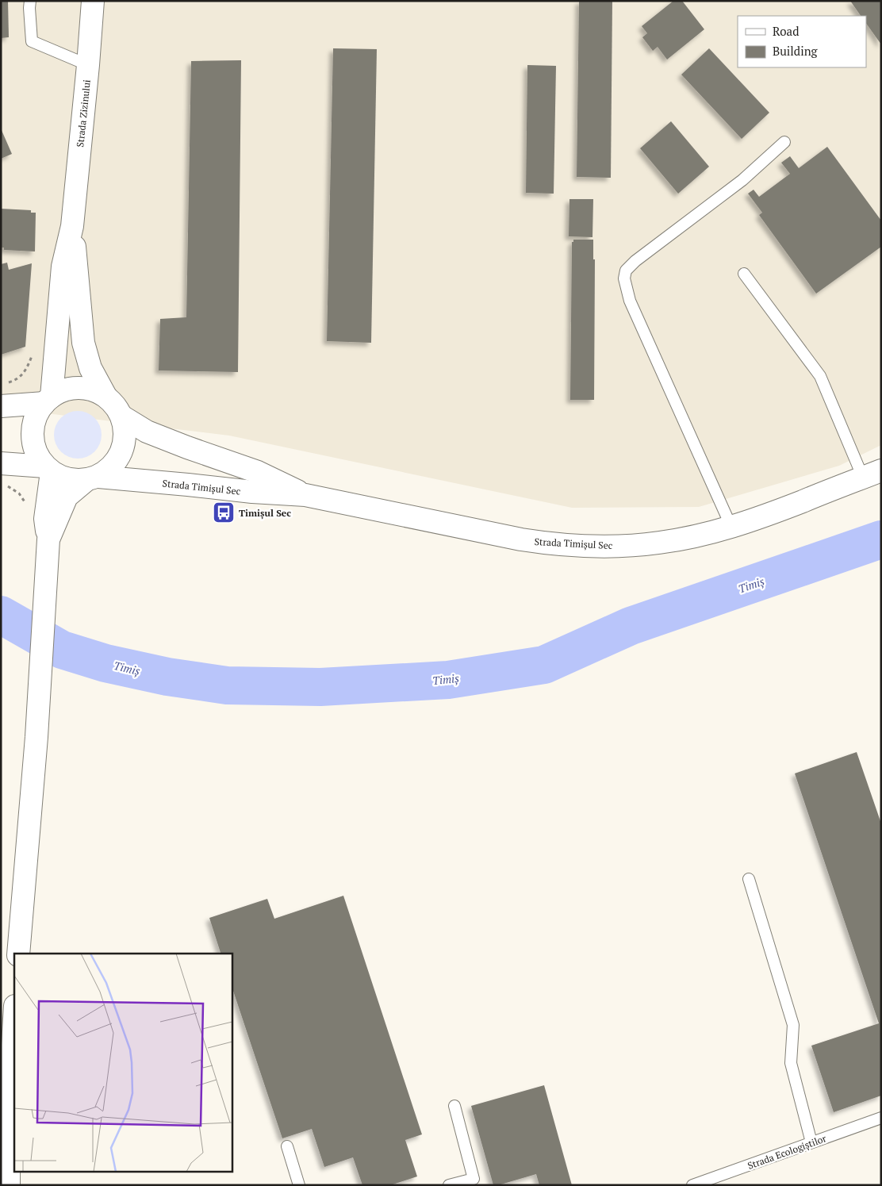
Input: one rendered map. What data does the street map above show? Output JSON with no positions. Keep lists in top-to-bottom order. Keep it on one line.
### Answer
{"streets":{"main road":["Strada Zizinului","Strada Timișul Sec"],"lane":["Strada Ecologiștilor"]},"crossings":[["Strada Zizinului","Strada Timișul Sec"]],"water":["Timiș"],"places":{"bus stop":["Timișul Sec"]},"legend":["Road","Building"]}
